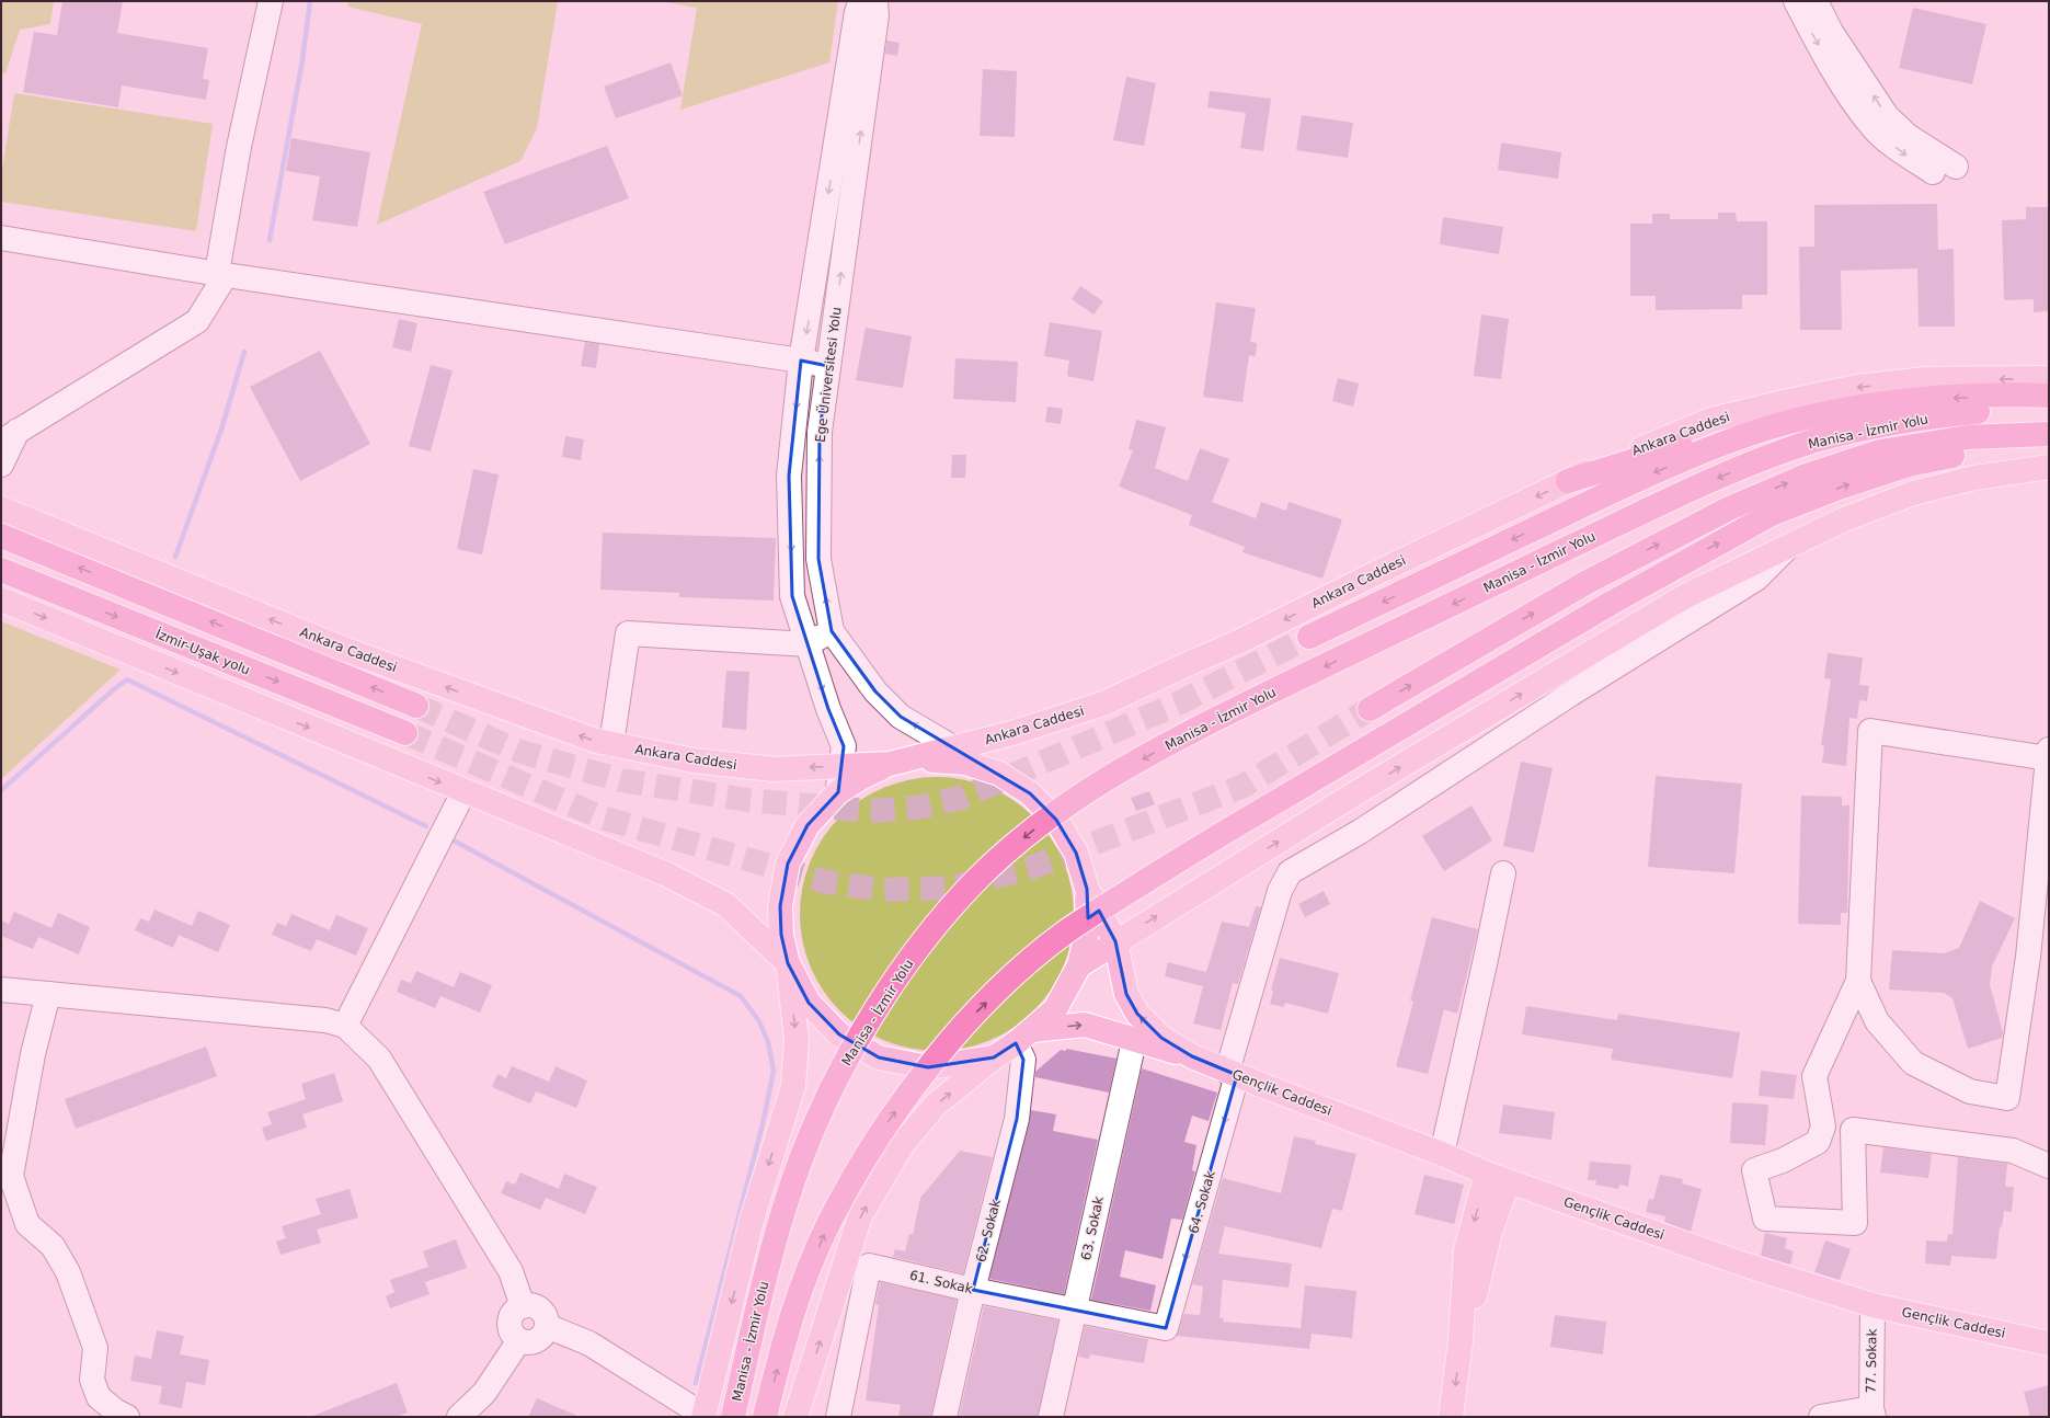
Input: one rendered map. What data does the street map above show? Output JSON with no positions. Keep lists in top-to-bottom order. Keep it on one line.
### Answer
{"streets":{"highway":["Manisa - İzmir Yolu","Ankara Caddesi","İzmir-Uşak yolu"],"main road":["Gençlik Caddesi"],"street":["Ege Üniversitesi Yolu","64. Sokak","63. Sokak","62. Sokak","61. Sokak","77. Sokak"]},"crossings":[["Ege Üniversitesi Yolu","Ankara Caddesi"],["Gençlik Caddesi","64. Sokak"],["Gençlik Caddesi","63. Sokak"],["Gençlik Caddesi","62. Sokak"],["Gençlik Caddesi","77. Sokak"],["64. Sokak","61. Sokak"],["63. Sokak","61. Sokak"],["62. Sokak","61. Sokak"]],"one_way":["Ankara Caddesi","İzmir-Uşak yolu"]}
